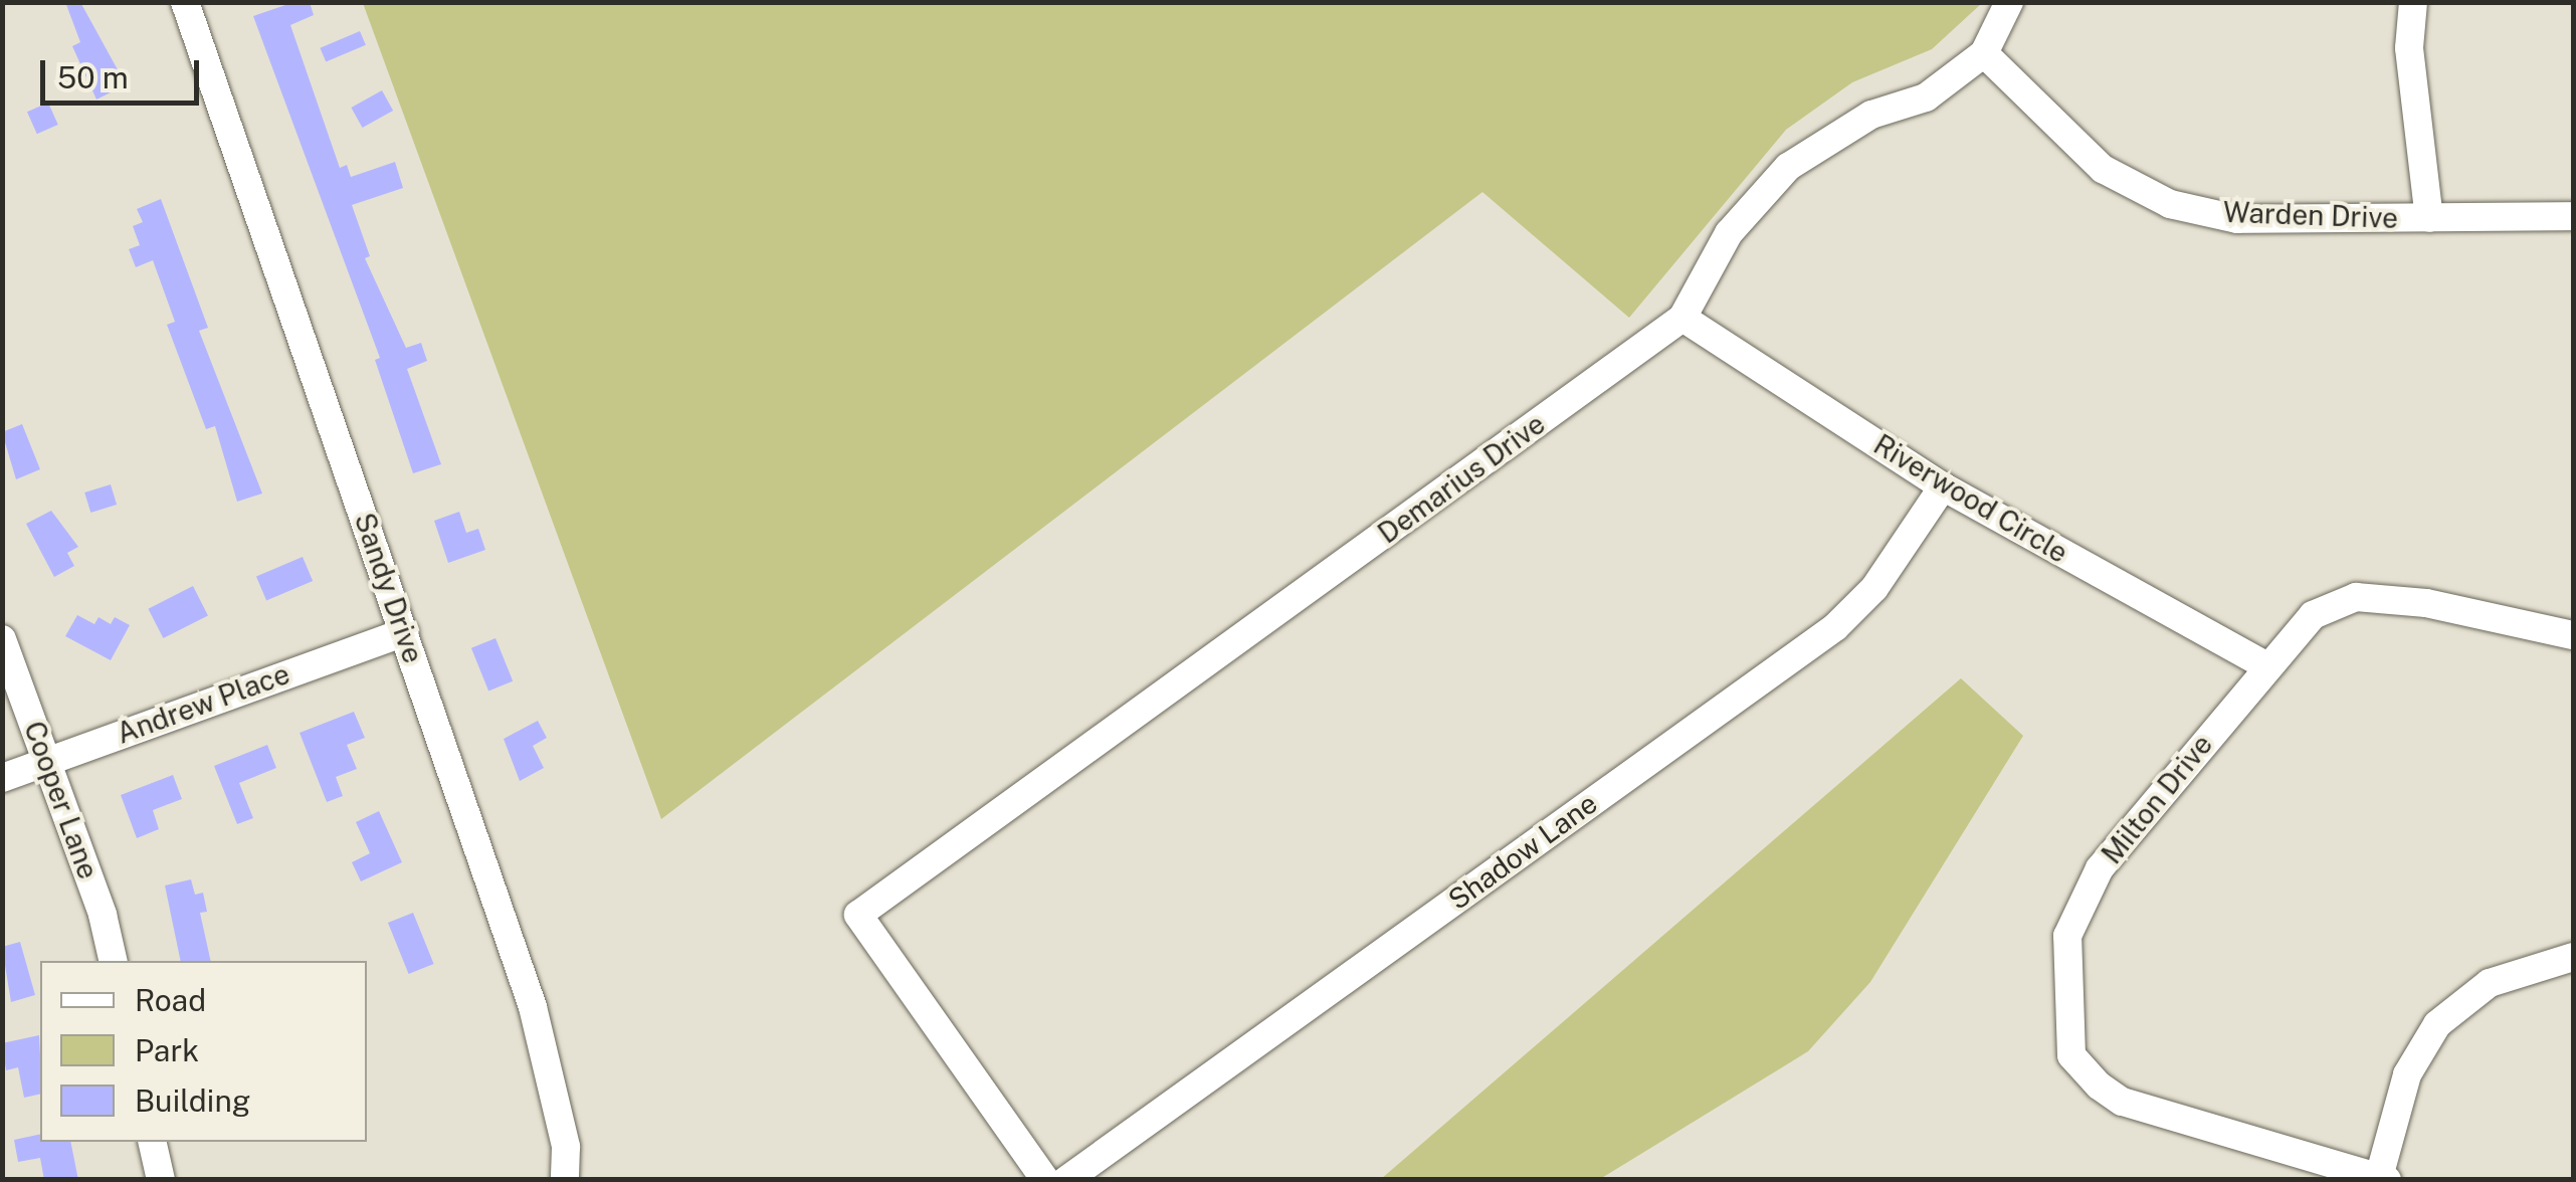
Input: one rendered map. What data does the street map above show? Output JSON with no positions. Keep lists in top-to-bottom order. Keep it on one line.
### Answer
{"streets":{"street":["Warden Drive","Demarius Drive","Riverwood Circle","Sandy Drive","Andrew Place","Milton Drive","Cooper Lane","Shadow Lane"]},"crossings":[["Warden Drive","Demarius Drive"],["Demarius Drive","Riverwood Circle"],["Riverwood Circle","Milton Drive"],["Riverwood Circle","Shadow Lane"],["Sandy Drive","Andrew Place"],["Andrew Place","Cooper Lane"]],"legend":["Road","Park","Building"],"scale_bar":"50 m"}
